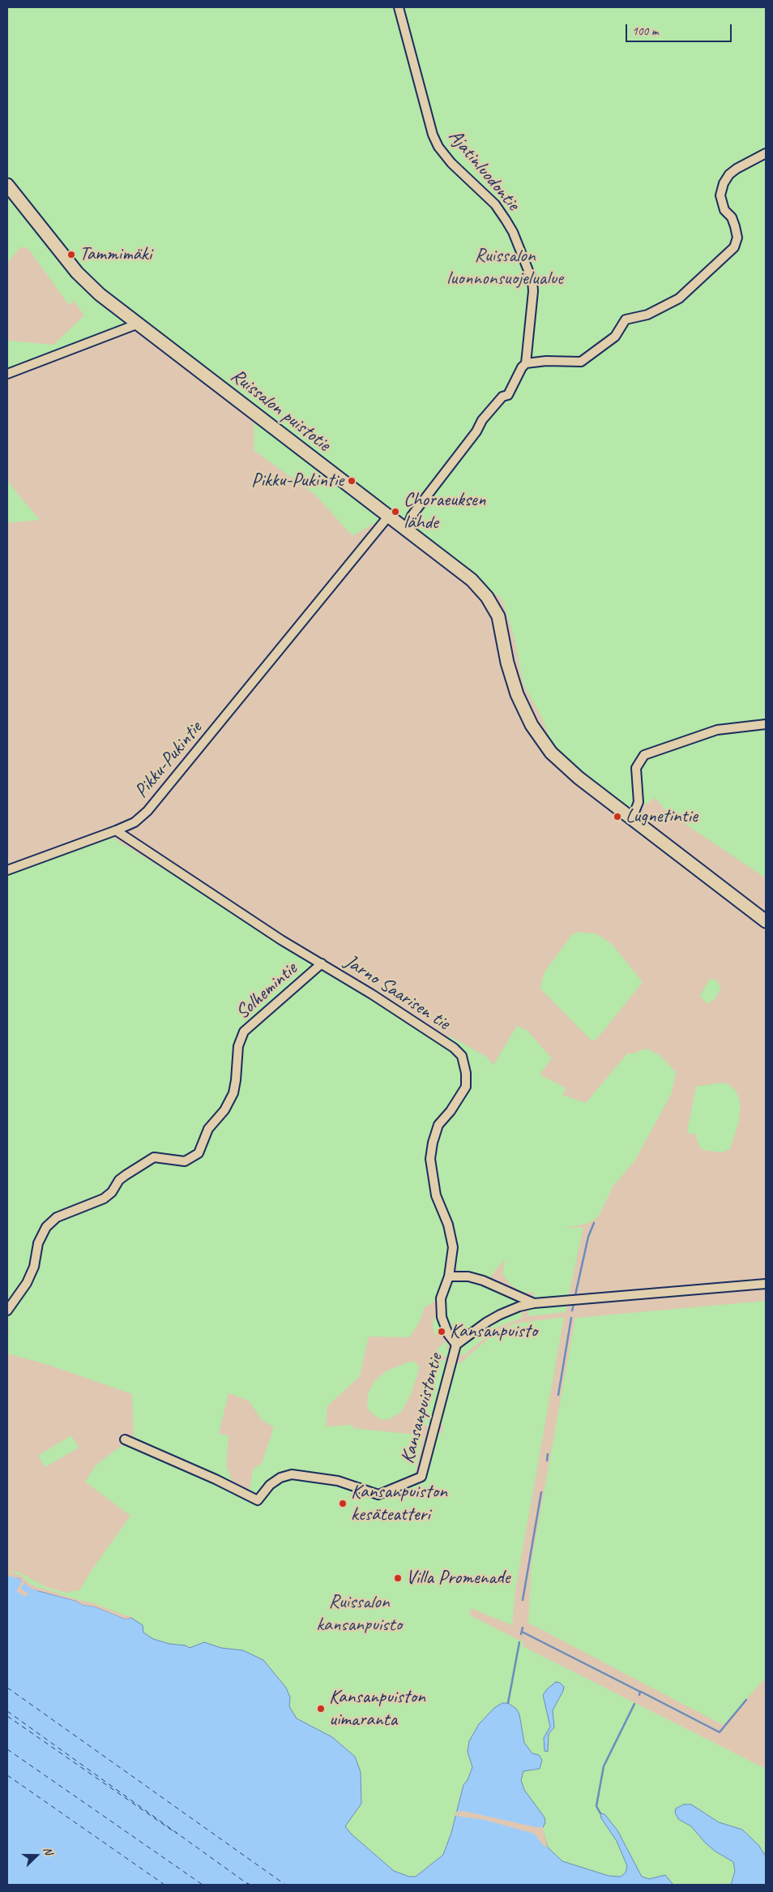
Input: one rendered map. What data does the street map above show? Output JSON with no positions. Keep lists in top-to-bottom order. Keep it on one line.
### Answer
{"streets":{"street":["Ajatinluodontie","Ruissalon puistotie","Pikku-Pukintie","Solhemintie","Jarno Saarisen tie","Kansanpuistontie"]},"crossings":[["Ajatinluodontie","Ruissalon puistotie"],["Ruissalon puistotie","Pikku-Pukintie"],["Pikku-Pukintie","Jarno Saarisen tie"],["Solhemintie","Jarno Saarisen tie"],["Jarno Saarisen tie","Kansanpuistontie"]],"parks":["Ruissalon luonnonsuojelualue","Ruissalon kansanpuisto"],"places":["Tammimäki","Pikku-Pukintie","Choraeuksen lähde","Lugnetintie","Kansanpuisto","Kansanpuiston kesäteatteri","Villa Promenade","Kansanpuiston uimaranta"],"scale_bar":"100 m","north":"right"}
